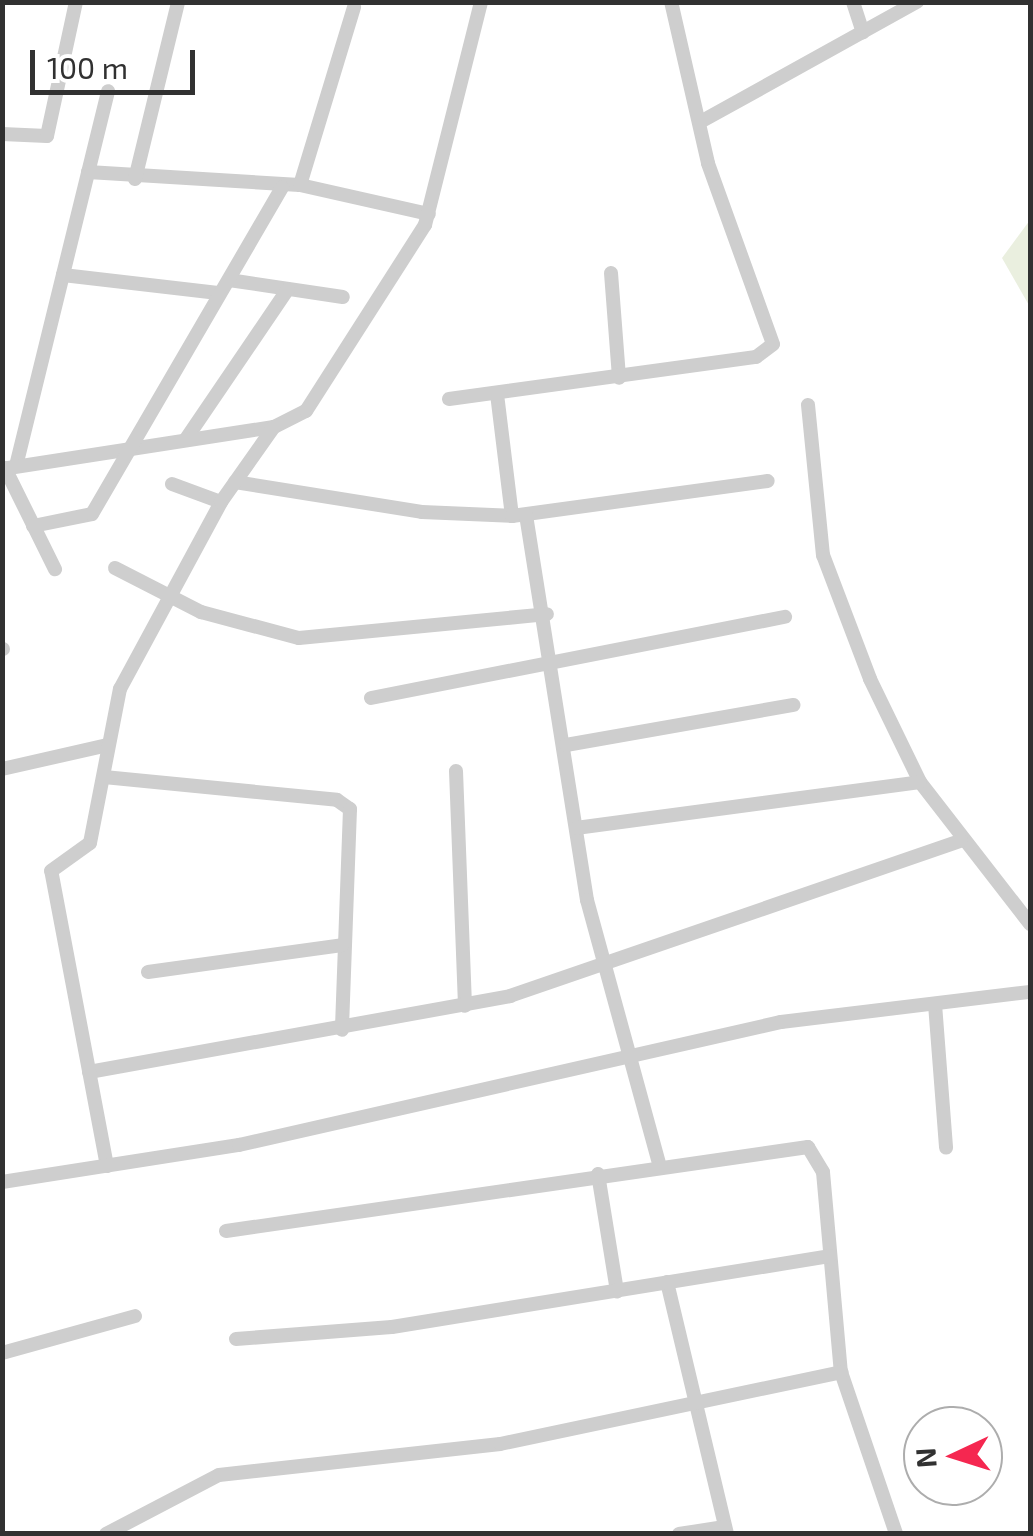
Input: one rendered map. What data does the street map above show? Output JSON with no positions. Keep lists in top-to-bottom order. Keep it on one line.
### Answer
{"scale_bar":"100 m","north":"left"}
